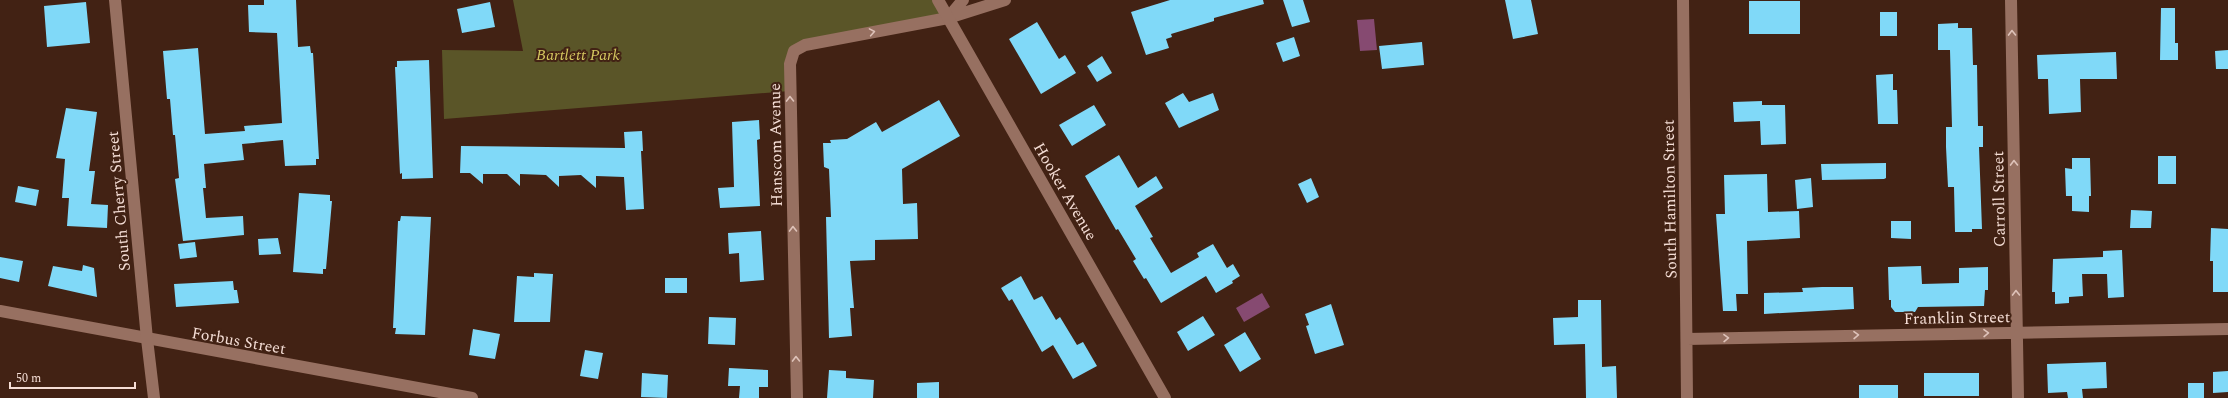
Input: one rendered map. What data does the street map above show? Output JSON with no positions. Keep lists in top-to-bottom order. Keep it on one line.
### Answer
{"streets":{"street":["Hanscom Avenue","Hooker Avenue","South Hamilton Street","Carroll Street","South Cherry Street","Franklin Street","Forbus Street"]},"crossings":[["Hanscom Avenue","Hooker Avenue"],["South Hamilton Street","Franklin Street"],["Carroll Street","Franklin Street"],["South Cherry Street","Forbus Street"]],"one_way":["Hanscom Avenue","Carroll Street","Franklin Street"],"parks":["Bartlett Park"],"scale_bar":"50 m"}
